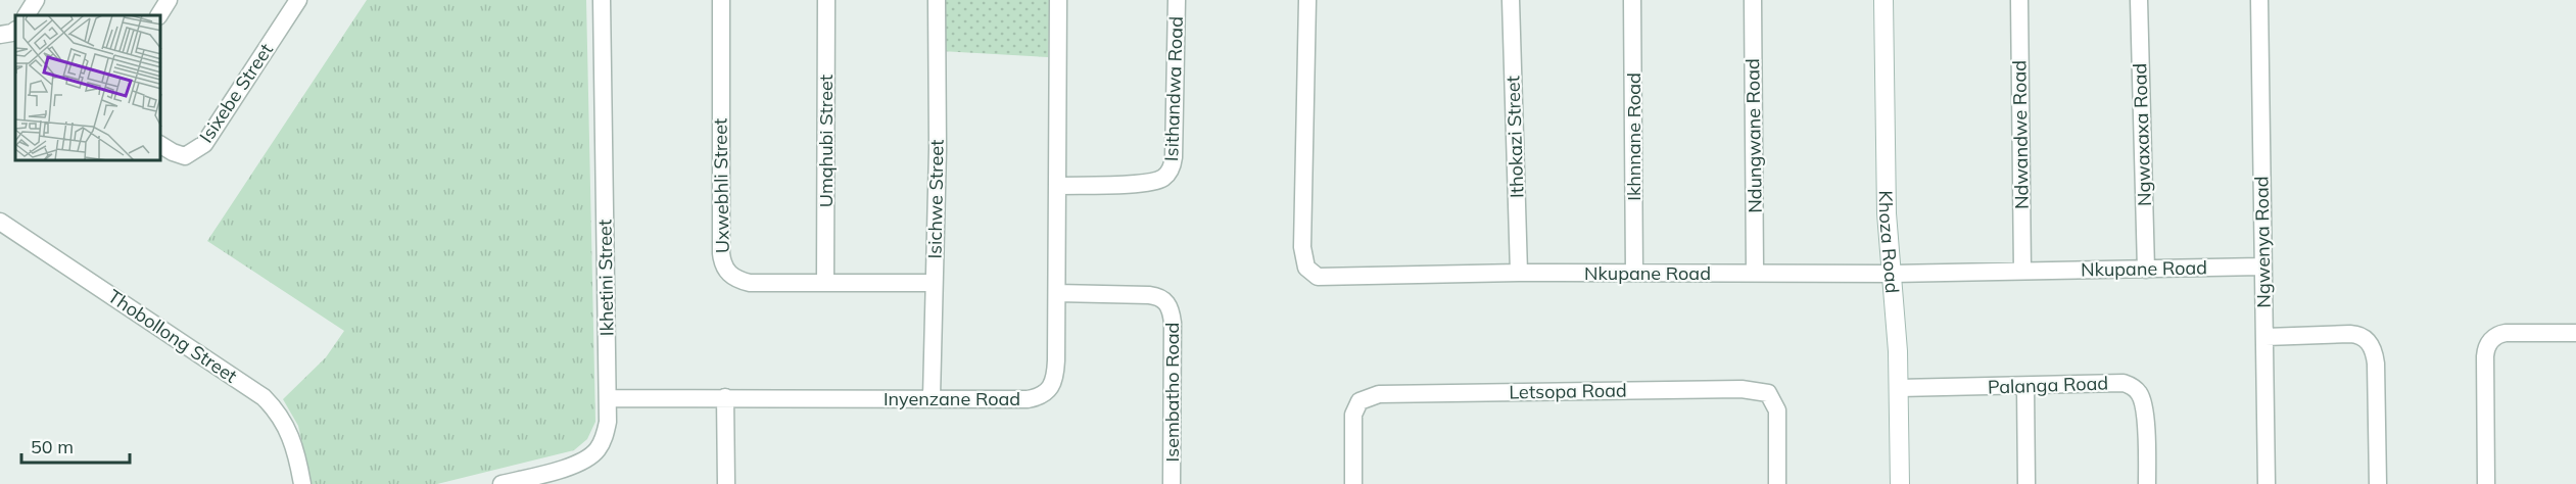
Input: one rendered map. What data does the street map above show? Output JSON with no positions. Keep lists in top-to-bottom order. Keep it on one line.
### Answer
{"streets":{"street":["Isithandwa Road","Isixebe Street","Ndwandwe Road","Ngwaxaxa Road","Ndungwane Road","Ithokazi Street","Ikhnnane Road","Umqhubi Street","Uxwebhli Street","Isichwe Street","Khoza Road","Ngwenya Road","Nkupane Road","Ikhetini Street","Thobollong Street","Palanga Road","Letsopa Road","Isembatho Road","Inyenzane Road"]},"crossings":[["Isithandwa Road","Inyenzane Road"],["Ndwandwe Road","Nkupane Road"],["Ngwaxaxa Road","Nkupane Road"],["Ndungwane Road","Nkupane Road"],["Ithokazi Street","Nkupane Road"],["Ikhnnane Road","Nkupane Road"],["Umqhubi Street","Uxwebhli Street"],["Uxwebhli Street","Isichwe Street"],["Isichwe Street","Inyenzane Road"],["Khoza Road","Nkupane Road"],["Khoza Road","Palanga Road"],["Ngwenya Road","Nkupane Road"],["Ikhetini Street","Inyenzane Road"],["Isembatho Road","Inyenzane Road"]],"scale_bar":"50 m"}
